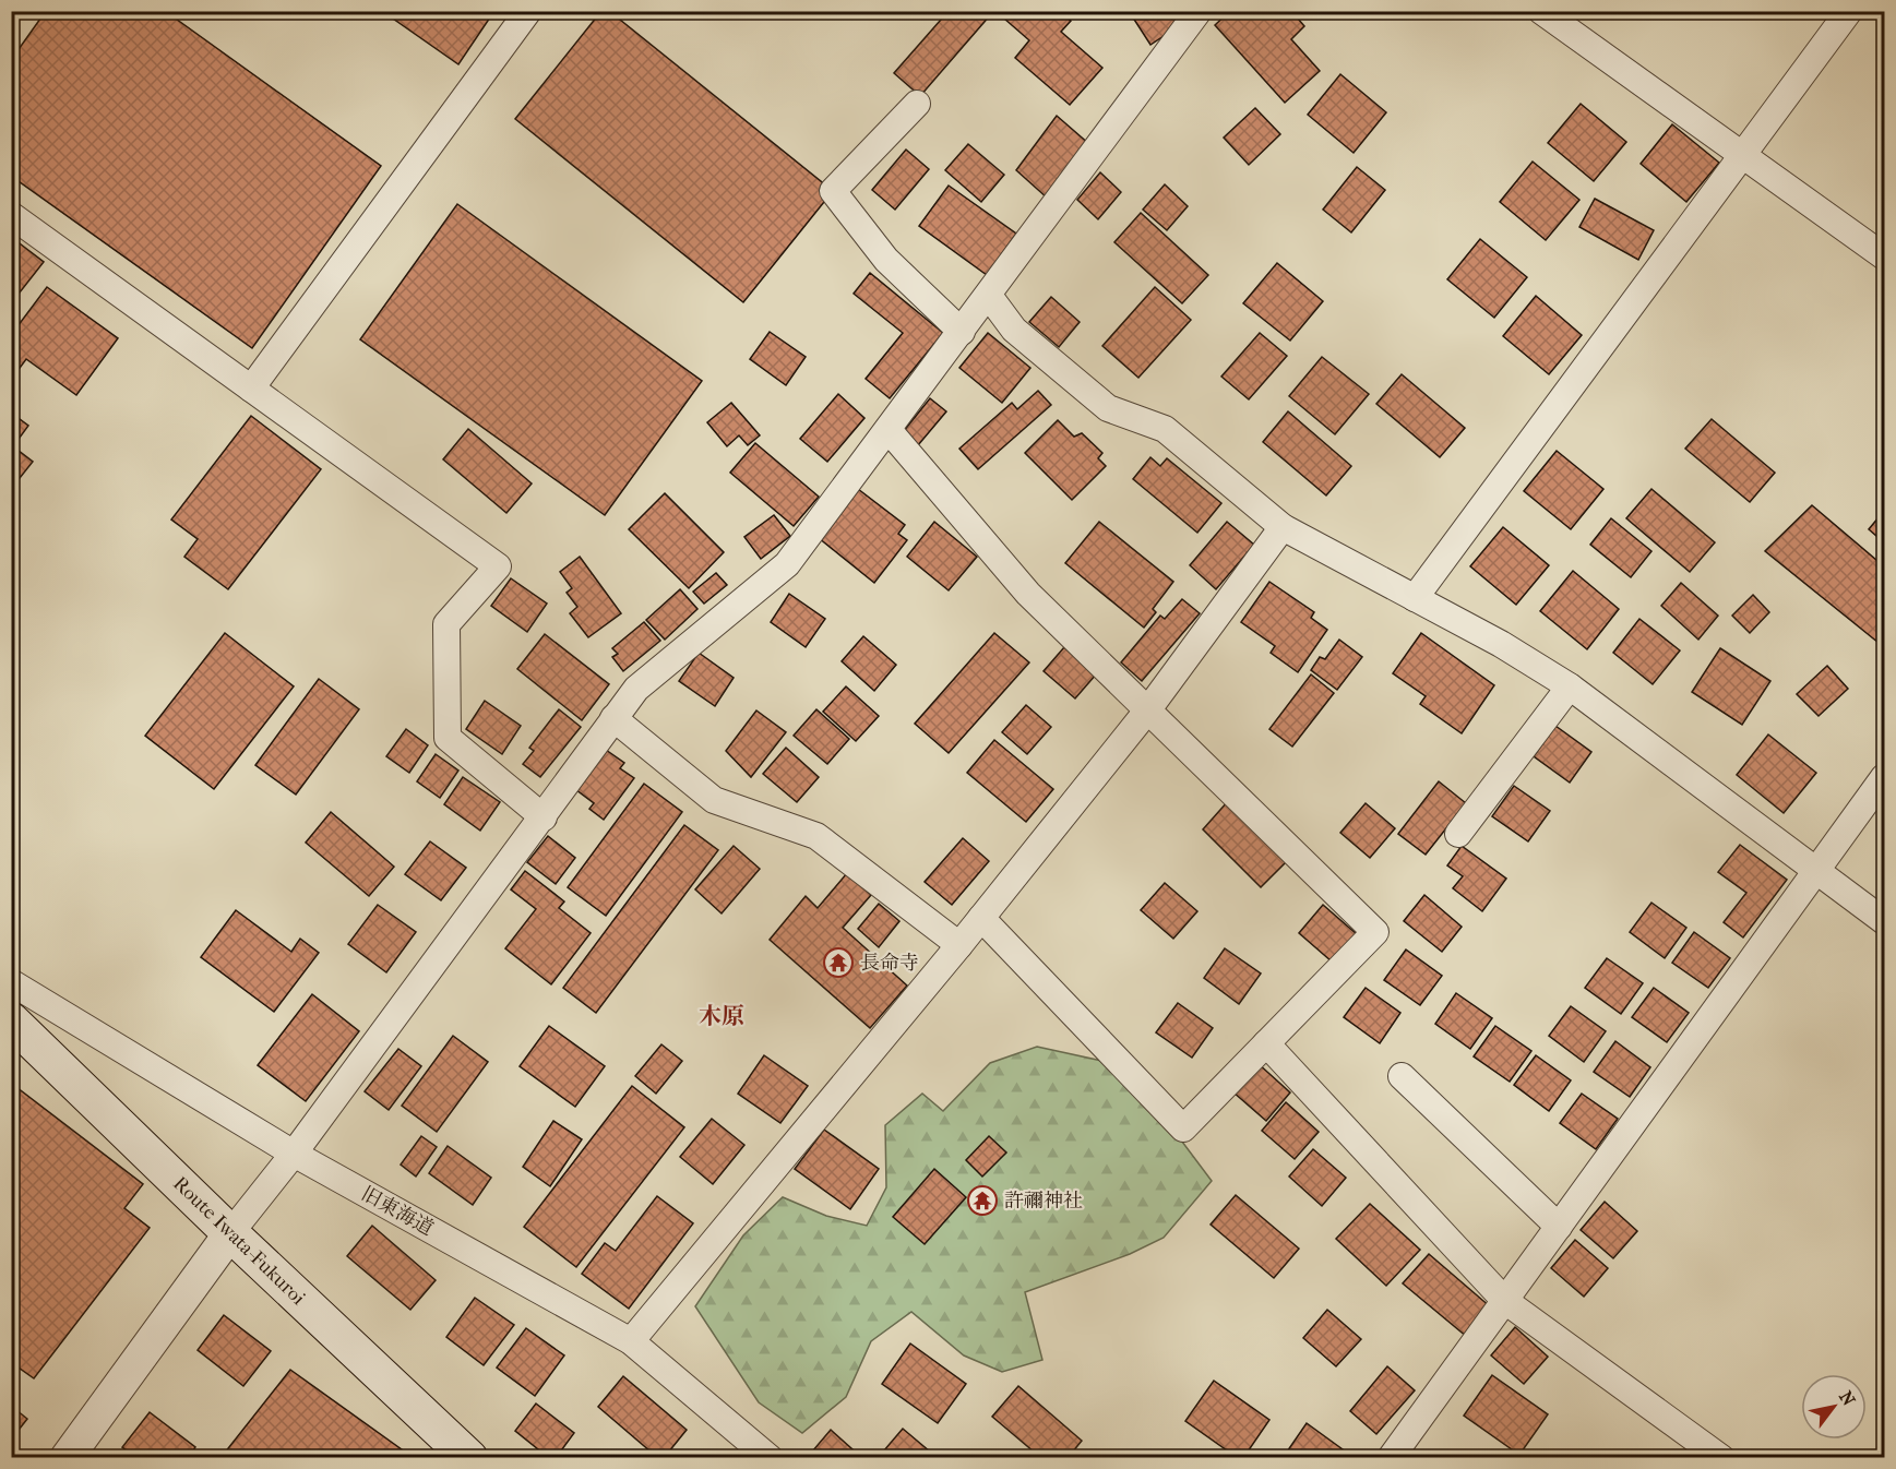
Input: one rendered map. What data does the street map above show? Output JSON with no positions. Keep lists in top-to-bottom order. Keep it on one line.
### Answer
{"streets":{"main road":["Route Iwata-Fukuroi"],"street":["旧東海道"]},"districts":["木原"],"places":{"temple":["長命寺","許禰神社"]},"north":"top right"}
